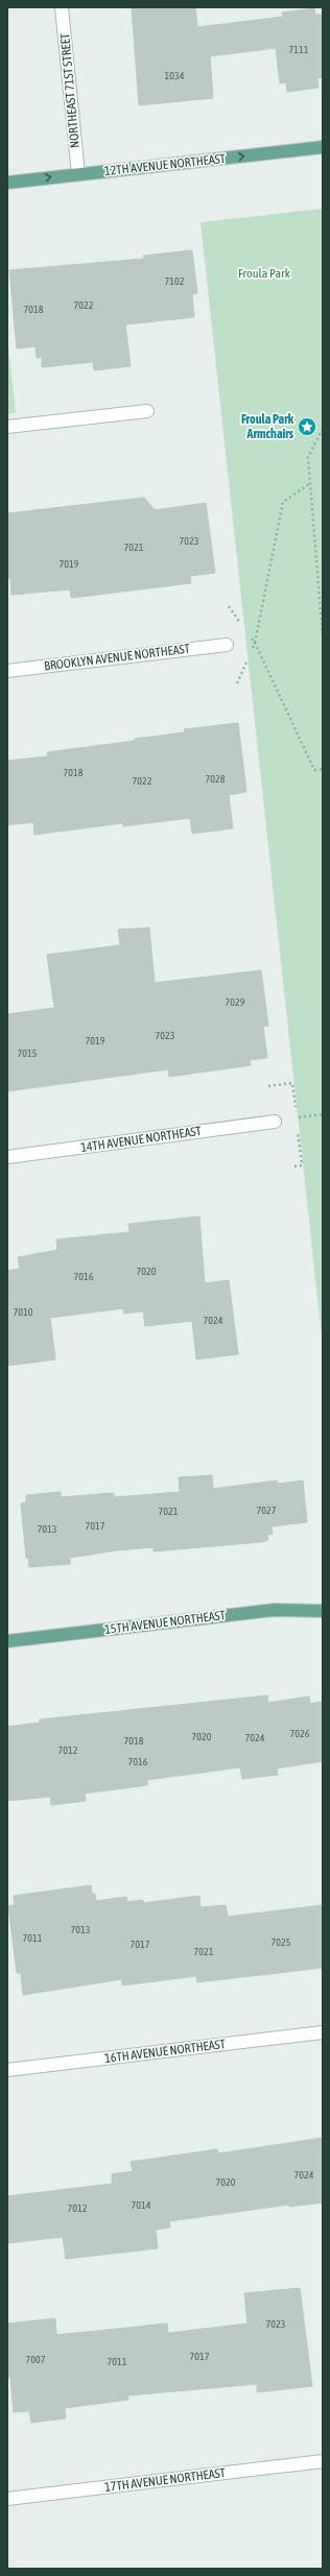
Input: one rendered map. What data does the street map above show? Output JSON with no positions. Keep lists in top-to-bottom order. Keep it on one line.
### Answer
{"streets":{"main road":["12TH AVENUE NORTHEAST","15TH AVENUE NORTHEAST"],"street":["NORTHEAST 71ST STREET","BROOKLYN AVENUE NORTHEAST","14TH AVENUE NORTHEAST","16TH AVENUE NORTHEAST","17TH AVENUE NORTHEAST"]},"crossings":[["NORTHEAST 71ST STREET","12TH AVENUE NORTHEAST"]],"one_way":["12TH AVENUE NORTHEAST"],"parks":["Froula Park"],"places":{"place":["Froula Park Armchairs"]},"house_numbers":["7111","1034","7102","7022","7018","7023","7021","7019","7018","7028","7022","7029","7023","7019","7015","7020","7016","7010","7024","7027","7021","7017","7013","7026","7020","7024","7018","7012","7016","7013","7011","7025","7017","7021","7024","7020","7014","7012","7023","7017","7007","7011"]}
